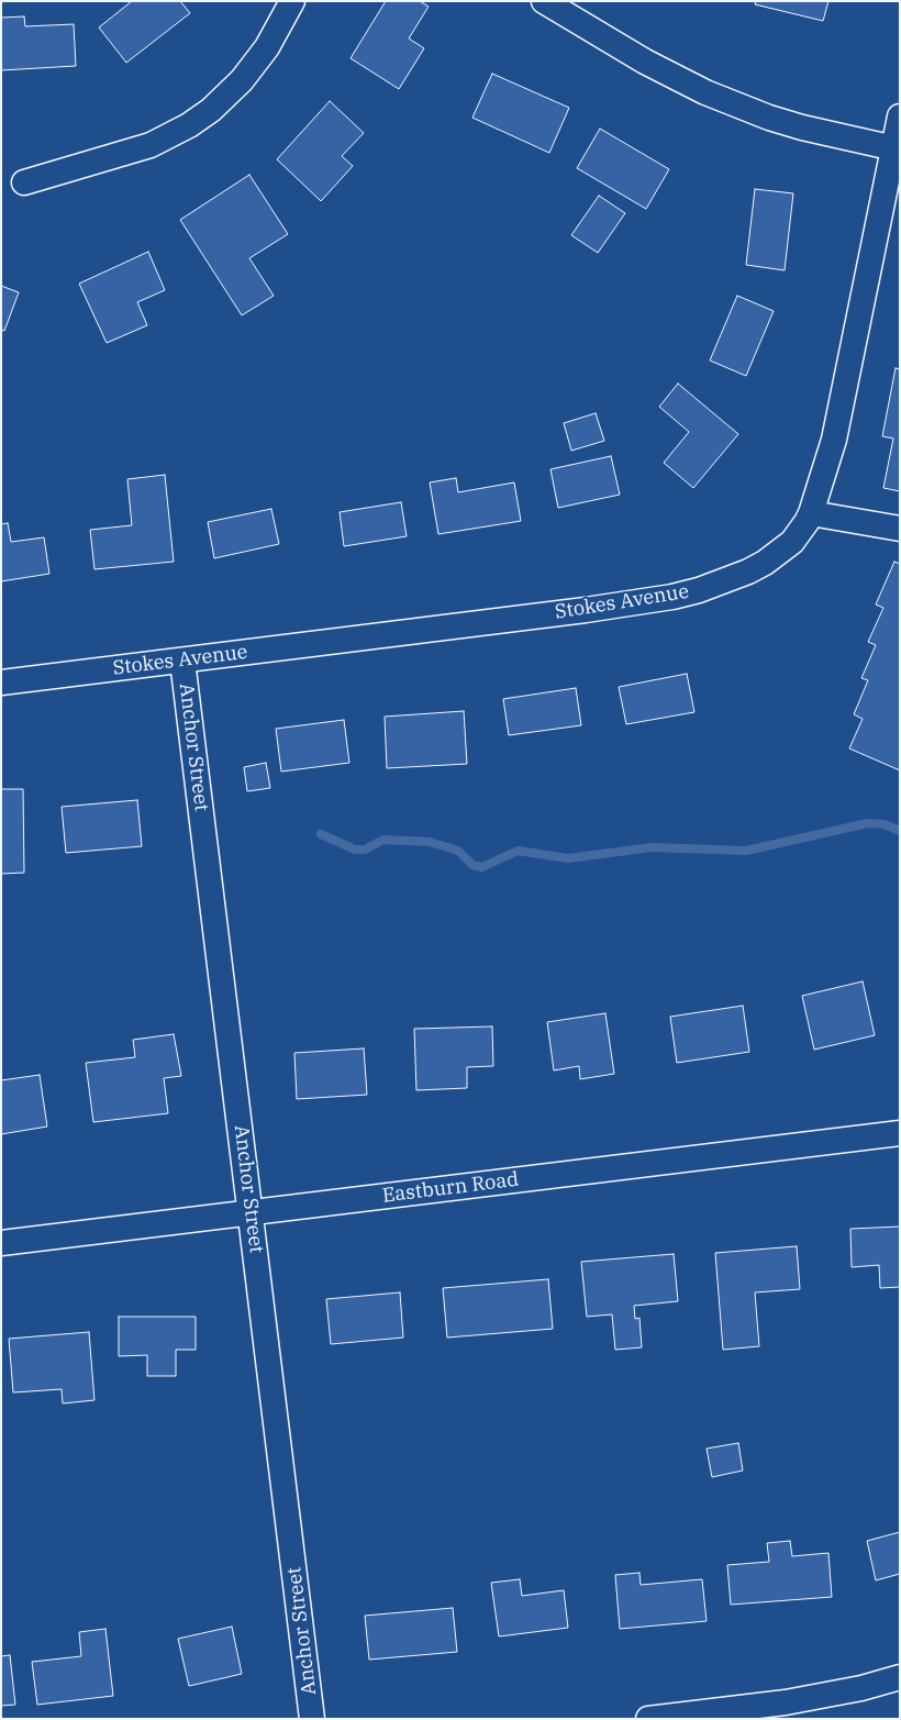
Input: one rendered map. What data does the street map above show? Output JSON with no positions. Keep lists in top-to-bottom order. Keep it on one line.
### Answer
{"streets":{"street":["Stokes Avenue","Anchor Street","Eastburn Road"]},"crossings":[["Stokes Avenue","Anchor Street"],["Anchor Street","Eastburn Road"]]}
